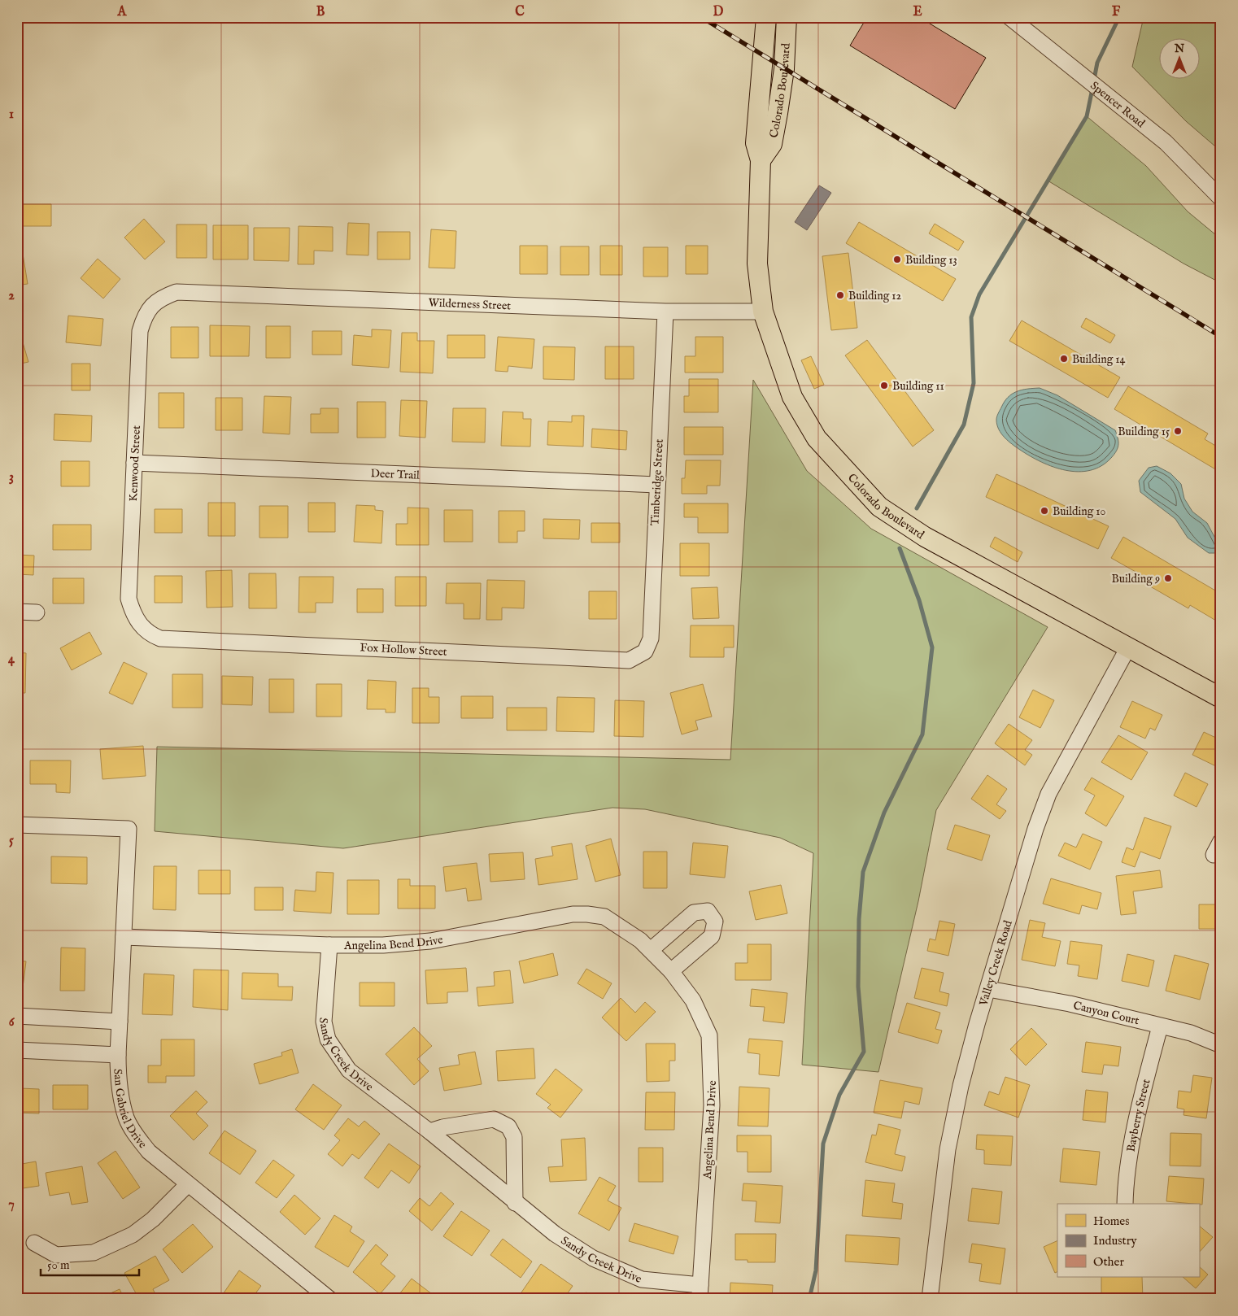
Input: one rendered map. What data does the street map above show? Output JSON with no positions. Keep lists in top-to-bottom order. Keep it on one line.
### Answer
{"streets":{"main road":["Colorado Boulevard"],"street":["Spencer Road","Wilderness Street","Kenwood Street","Deer Trail","Timberidge Street","Fox Hollow Street","Angelina Bend Drive","Valley Creek Road","Canyon Court","Sandy Creek Drive","San Gabriel Drive","Bayberry Street"]},"crossings":[["Colorado Boulevard","Wilderness Street"],["Colorado Boulevard","Valley Creek Road"],["Wilderness Street","Kenwood Street"],["Wilderness Street","Timberidge Street"],["Kenwood Street","Deer Trail"],["Kenwood Street","Fox Hollow Street"],["Deer Trail","Timberidge Street"],["Timberidge Street","Fox Hollow Street"],["Angelina Bend Drive","Sandy Creek Drive"],["Angelina Bend Drive","San Gabriel Drive"],["Valley Creek Road","Canyon Court"],["Canyon Court","Bayberry Street"]],"places":["Building 13","Building 12","Building 14","Building 11","Building 15","Building 10","Building 9"],"legend":["Homes","Industry","Other"],"scale_bar":"50 m","north":"top","grid":{"columns":["A","B","C","D","E","F"],"rows":["1","2","3","4","5","6","7"]}}
